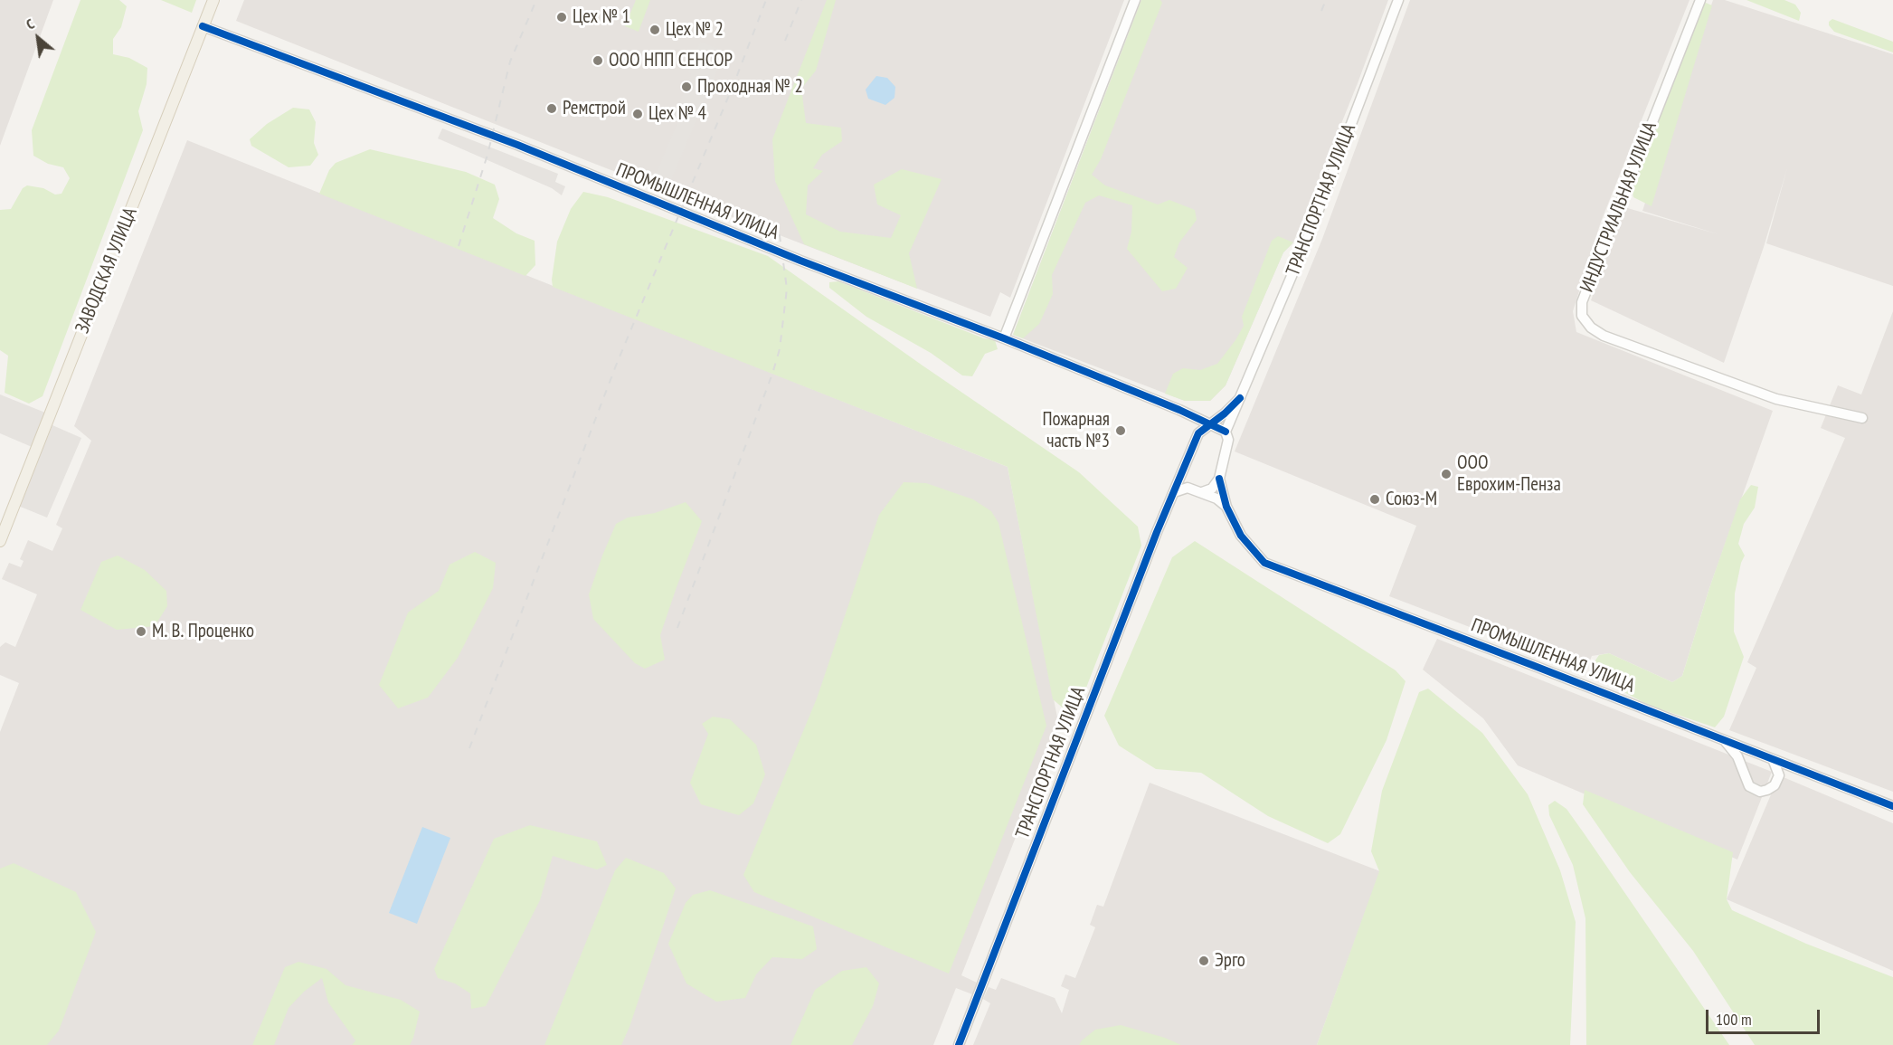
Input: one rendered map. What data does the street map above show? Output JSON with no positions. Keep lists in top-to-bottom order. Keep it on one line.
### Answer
{"streets":{"main road":["ЗАВОДСКАЯ УЛИЦА"],"street":["ТРАНСПОРТНАЯ УЛИЦА","ПРОМЫШЛЕННАЯ УЛИЦА","ИНДУСТРИАЛЬНАЯ УЛИЦА"]},"crossings":[["ТРАНСПОРТНАЯ УЛИЦА","ПРОМЫШЛЕННАЯ УЛИЦА"],["ПРОМЫШЛЕННАЯ УЛИЦА","ЗАВОДСКАЯ УЛИЦА"]],"places":["Цех № 1","Цех № 2","ООО НПП СЕНСОР","Проходная № 2","Ремстрой","Цех № 4","Пожарная часть №3","ООО Еврохим-Пенза","Союз-М","М. В. Проценко","Эрго"],"scale_bar":"100 m","north":"top left"}
